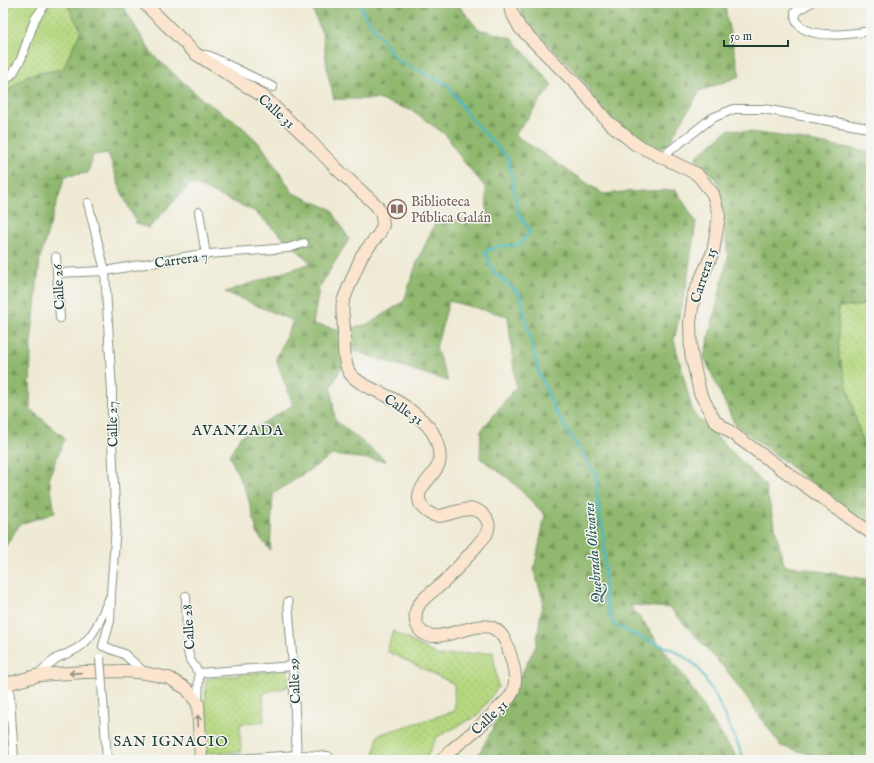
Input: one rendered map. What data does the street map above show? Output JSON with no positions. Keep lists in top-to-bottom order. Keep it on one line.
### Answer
{"streets":{"street":["Calle 31","Carrera 7","Carrera 15","Calle 26","Calle 27","Calle 28","Calle 29"]},"crossings":[["Carrera 7","Calle 26"],["Carrera 7","Calle 27"]],"districts":["AVANZADA","SAN IGNACIO"],"water":["Quebrada Olivares"],"places":{"library":["Biblioteca Pública Galán"]},"scale_bar":"50 m"}
